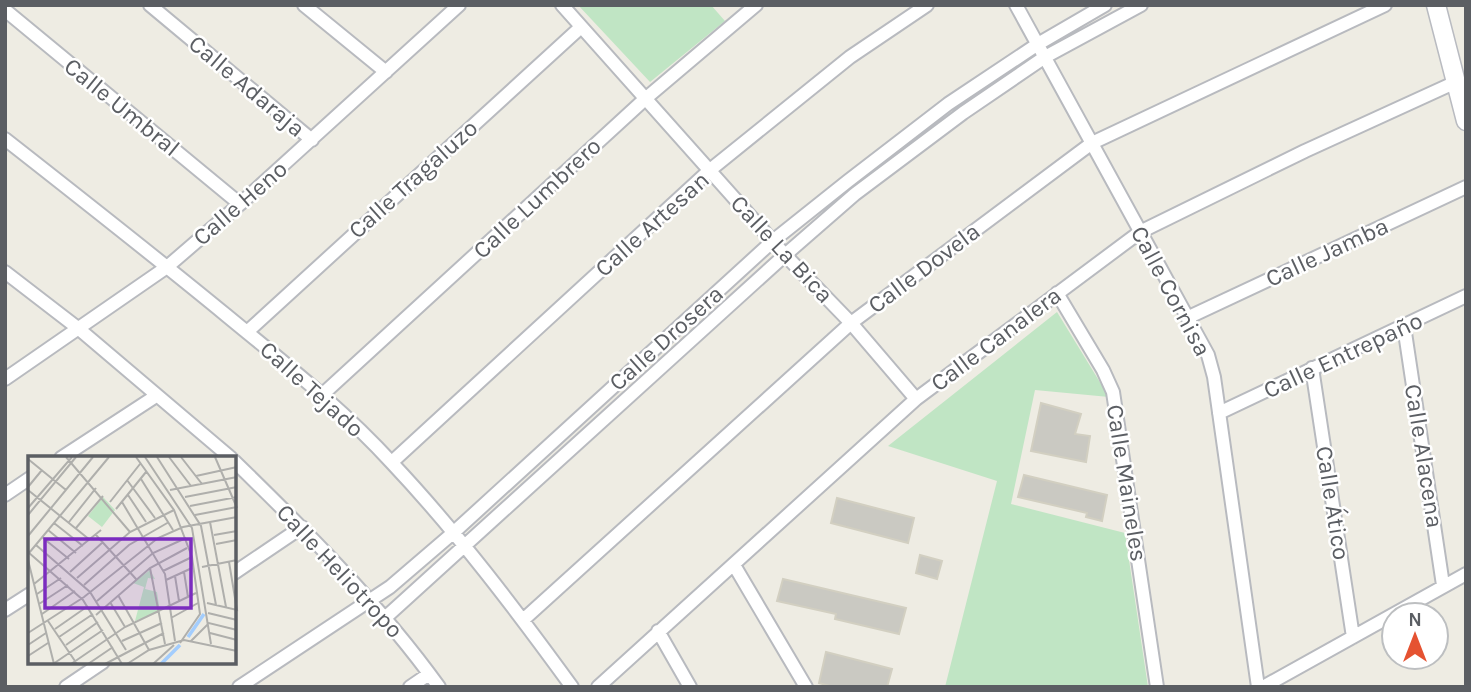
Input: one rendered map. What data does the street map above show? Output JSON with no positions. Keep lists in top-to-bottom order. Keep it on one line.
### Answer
{"streets":{"street":["Calle Adaraja","Calle Umbral","Calle Tragaluzo","Calle Lumbrero","Calle Heno","Calle Artesan","Calle La Bica","Calle Jamba","Calle Dovela","Calle Cornisa","Calle Drosera","Calle Canalera","Calle Entrepaño","Calle Tejado","Calle Alacena","Calle Maineles","Calle Ático","Calle Heliotropo"]},"crossings":[["Calle Adaraja","Calle Heno"],["Calle Umbral","Calle Heno"],["Calle Tragaluzo","Calle La Bica"],["Calle Tragaluzo","Calle Tejado"],["Calle Lumbrero","Calle La Bica"],["Calle Lumbrero","Calle Tejado"],["Calle Heno","Calle Tejado"],["Calle Artesan","Calle La Bica"],["Calle Artesan","Calle Tejado"],["Calle La Bica","Calle Dovela"],["Calle La Bica","Calle Drosera"],["Calle La Bica","Calle Canalera"],["Calle Jamba","Calle Cornisa"],["Calle Dovela","Calle Cornisa"],["Calle Dovela","Calle Tejado"],["Calle Cornisa","Calle Drosera"],["Calle Cornisa","Calle Canalera"],["Calle Cornisa","Calle Entrepaño"],["Calle Drosera","Calle Tejado"],["Calle Drosera","Calle Heliotropo"],["Calle Canalera","Calle Maineles"],["Calle Entrepaño","Calle Alacena"],["Calle Entrepaño","Calle Ático"]],"north":"top"}
